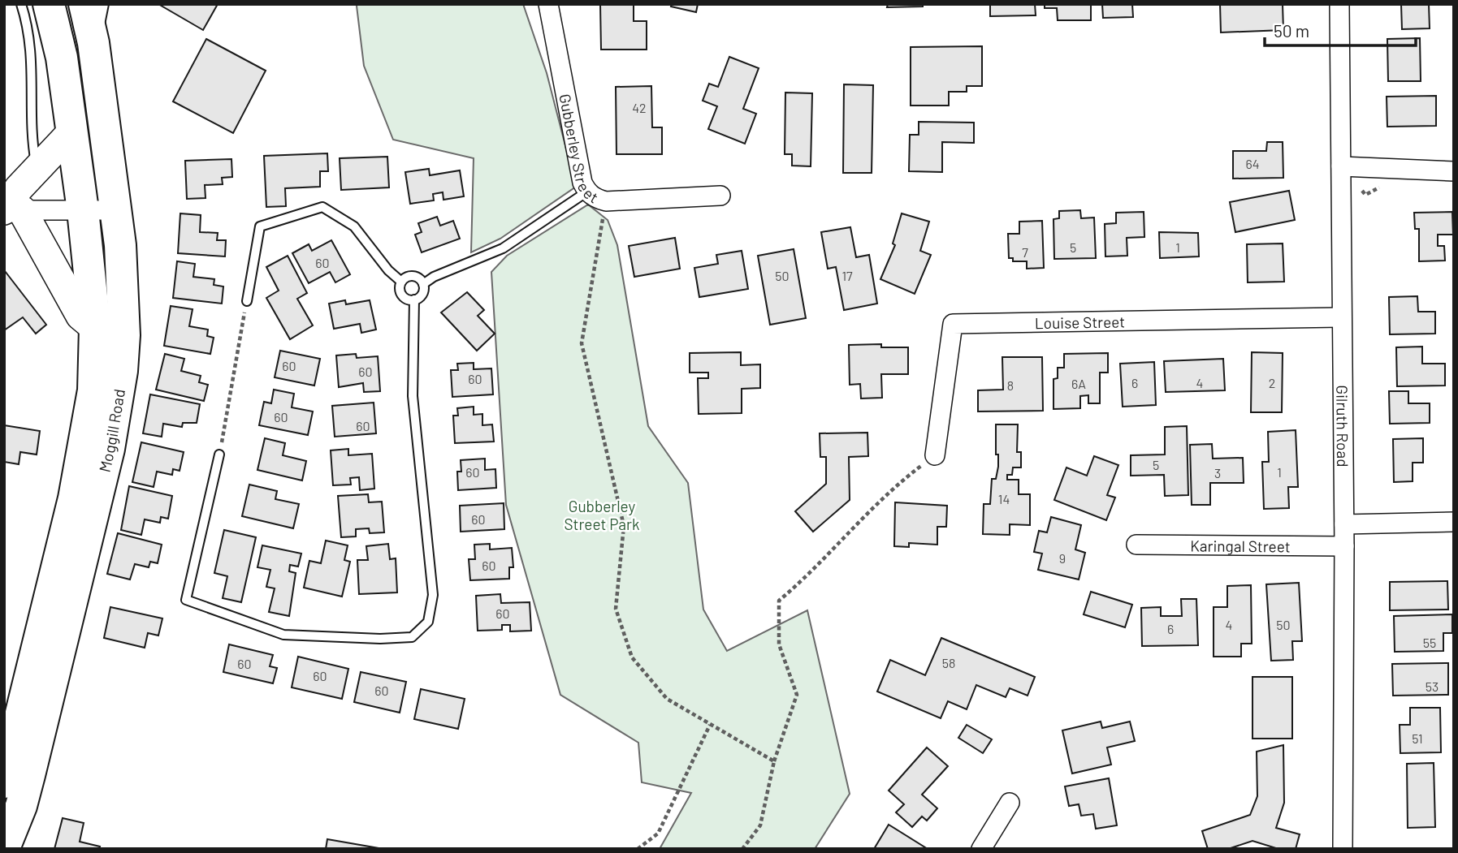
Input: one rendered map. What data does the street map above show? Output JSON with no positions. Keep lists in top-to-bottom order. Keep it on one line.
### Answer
{"streets":{"highway":["Moggill Road"],"street":["Gubberley Street","Louise Street","Gilruth Road","Karingal Street"]},"crossings":[["Louise Street","Gilruth Road"],["Gilruth Road","Karingal Street"]],"parks":["Gubberley Street Park"],"house_numbers":["42","64","5","1","7","60","50","17","60","60","60","6","4","2","6A","8","60","60","5","60","1","3","14","60","9","60","60","4","50","6","55","58","60","60","53","60","51"],"scale_bar":"50 m"}
